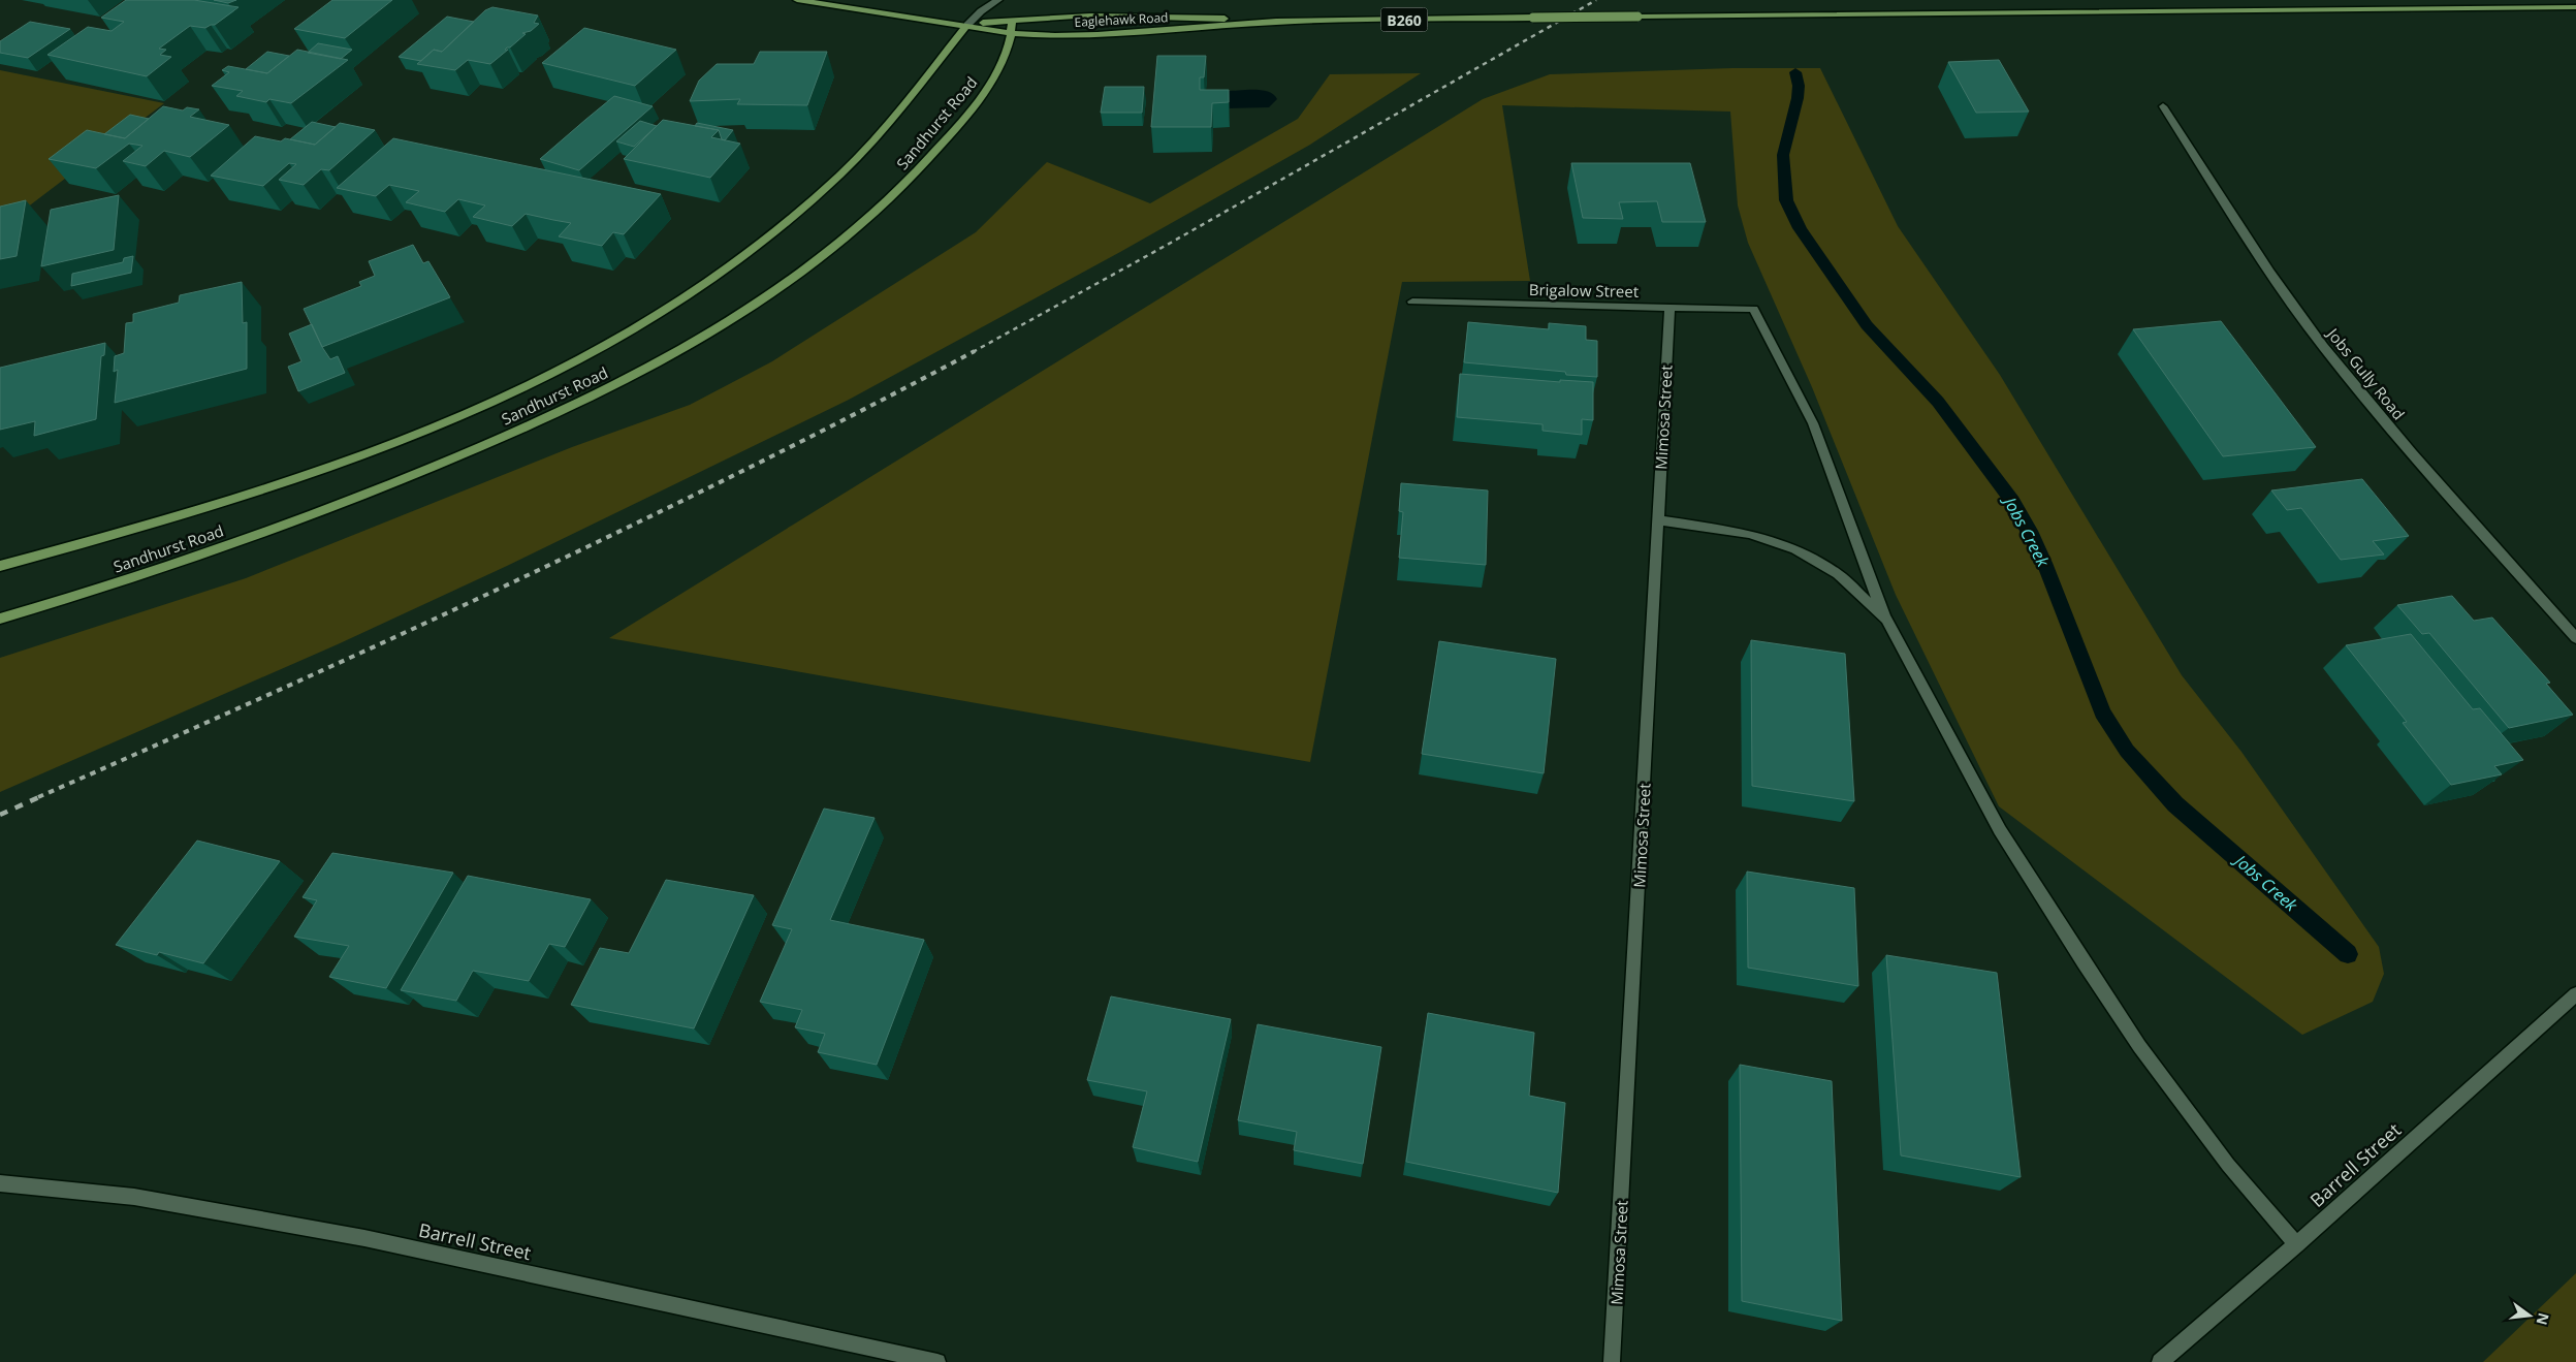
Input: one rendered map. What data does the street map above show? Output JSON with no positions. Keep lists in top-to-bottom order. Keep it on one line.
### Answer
{"streets":{"main road":["Eaglehawk Road","B260","Sandhurst Road"],"street":["Brigalow Street","Jobs Gully Road","Mimosa Street","Barrell Street"]},"crossings":[["Eaglehawk Road","Sandhurst Road"],["Brigalow Street","Mimosa Street"]],"water":["Jobs Creek"],"north":"right"}
